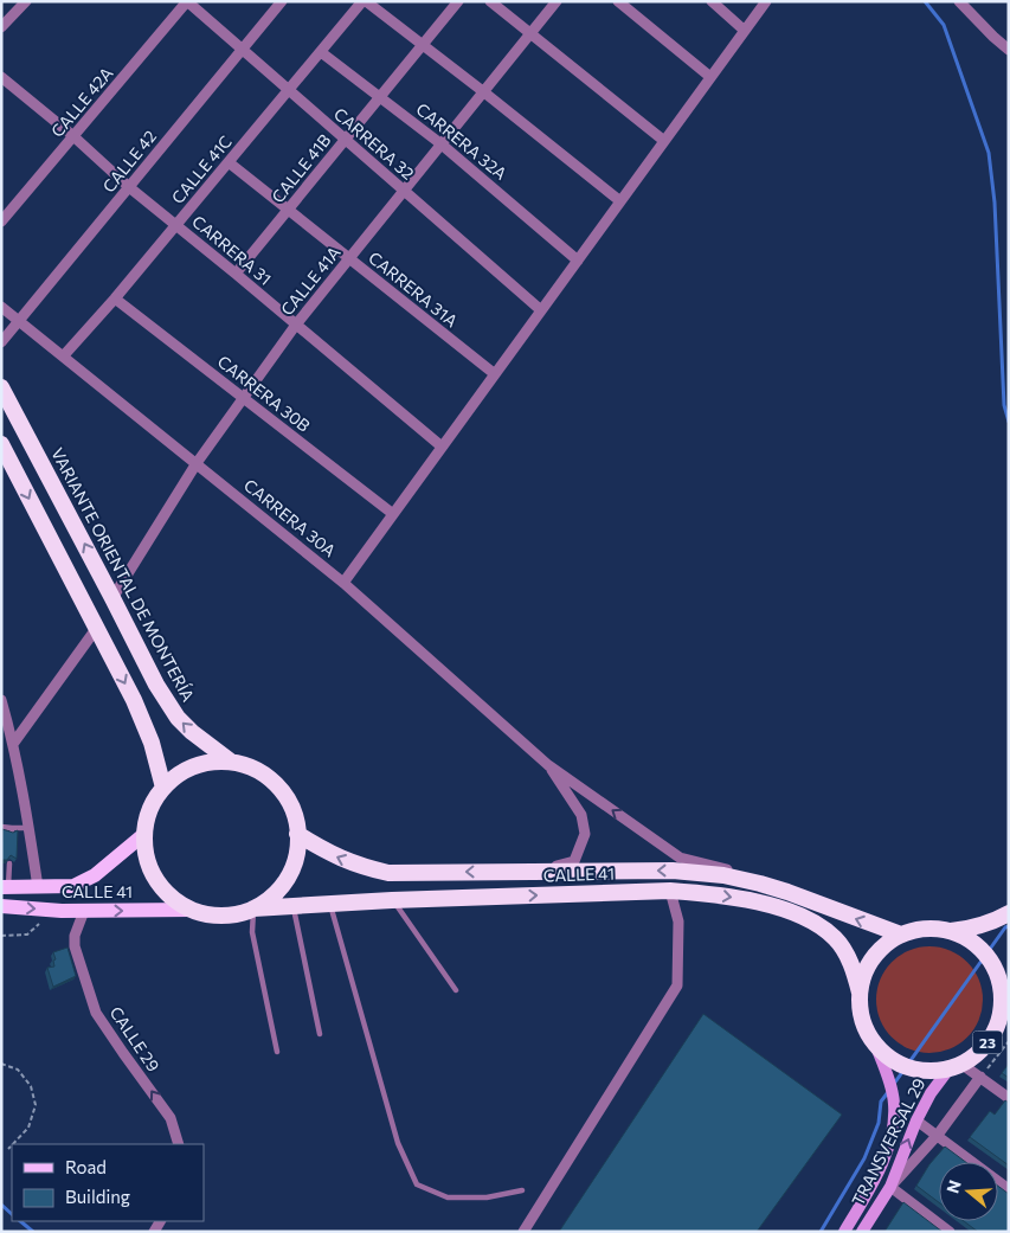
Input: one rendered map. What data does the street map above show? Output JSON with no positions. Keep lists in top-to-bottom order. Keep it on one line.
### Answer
{"streets":{"highway":["VARIANTE ORIENTAL DE MONTERÍA","CALLE 41","23"],"main road":["TRANSVERSAL 29"],"street":["CALLE 42A","CARRERA 32A","CARRERA 32","CALLE 42","CALLE 41B","CALLE 41C","CARRERA 31","CALLE 41A","CARRERA 31A","CARRERA 30B","CARRERA 30A","CALLE 29"]},"crossings":[["CALLE 42A","CARRERA 32"],["CALLE 42A","CARRERA 31"],["CARRERA 32A","CALLE 41B"],["CARRERA 32A","CALLE 41C"],["CARRERA 32A","CALLE 41A"],["CARRERA 32","CALLE 42"],["CARRERA 32","CALLE 41B"],["CARRERA 32","CALLE 41C"],["CARRERA 32","CALLE 41A"],["CALLE 42","CARRERA 31"],["CALLE 42","CARRERA 30A"],["CALLE 41B","CARRERA 31"],["CALLE 41B","CARRERA 31A"],["CALLE 41C","CARRERA 31"],["CALLE 41C","CARRERA 31A"],["CALLE 41C","CARRERA 30B"],["CALLE 41C","CARRERA 30A"],["CARRERA 31","CALLE 41A"],["CALLE 41A","CARRERA 31A"],["CALLE 41A","CARRERA 30B"],["CALLE 41A","CARRERA 30A"],["CALLE 41A","VARIANTE ORIENTAL DE MONTERÍA"],["VARIANTE ORIENTAL DE MONTERÍA","CALLE 41"],["CALLE 41","CALLE 29"],["CALLE 41","23"],["CALLE 41","TRANSVERSAL 29"],["23","TRANSVERSAL 29"]],"one_way":["CALLE 29"],"legend":["Road","Building"],"north":"left"}
